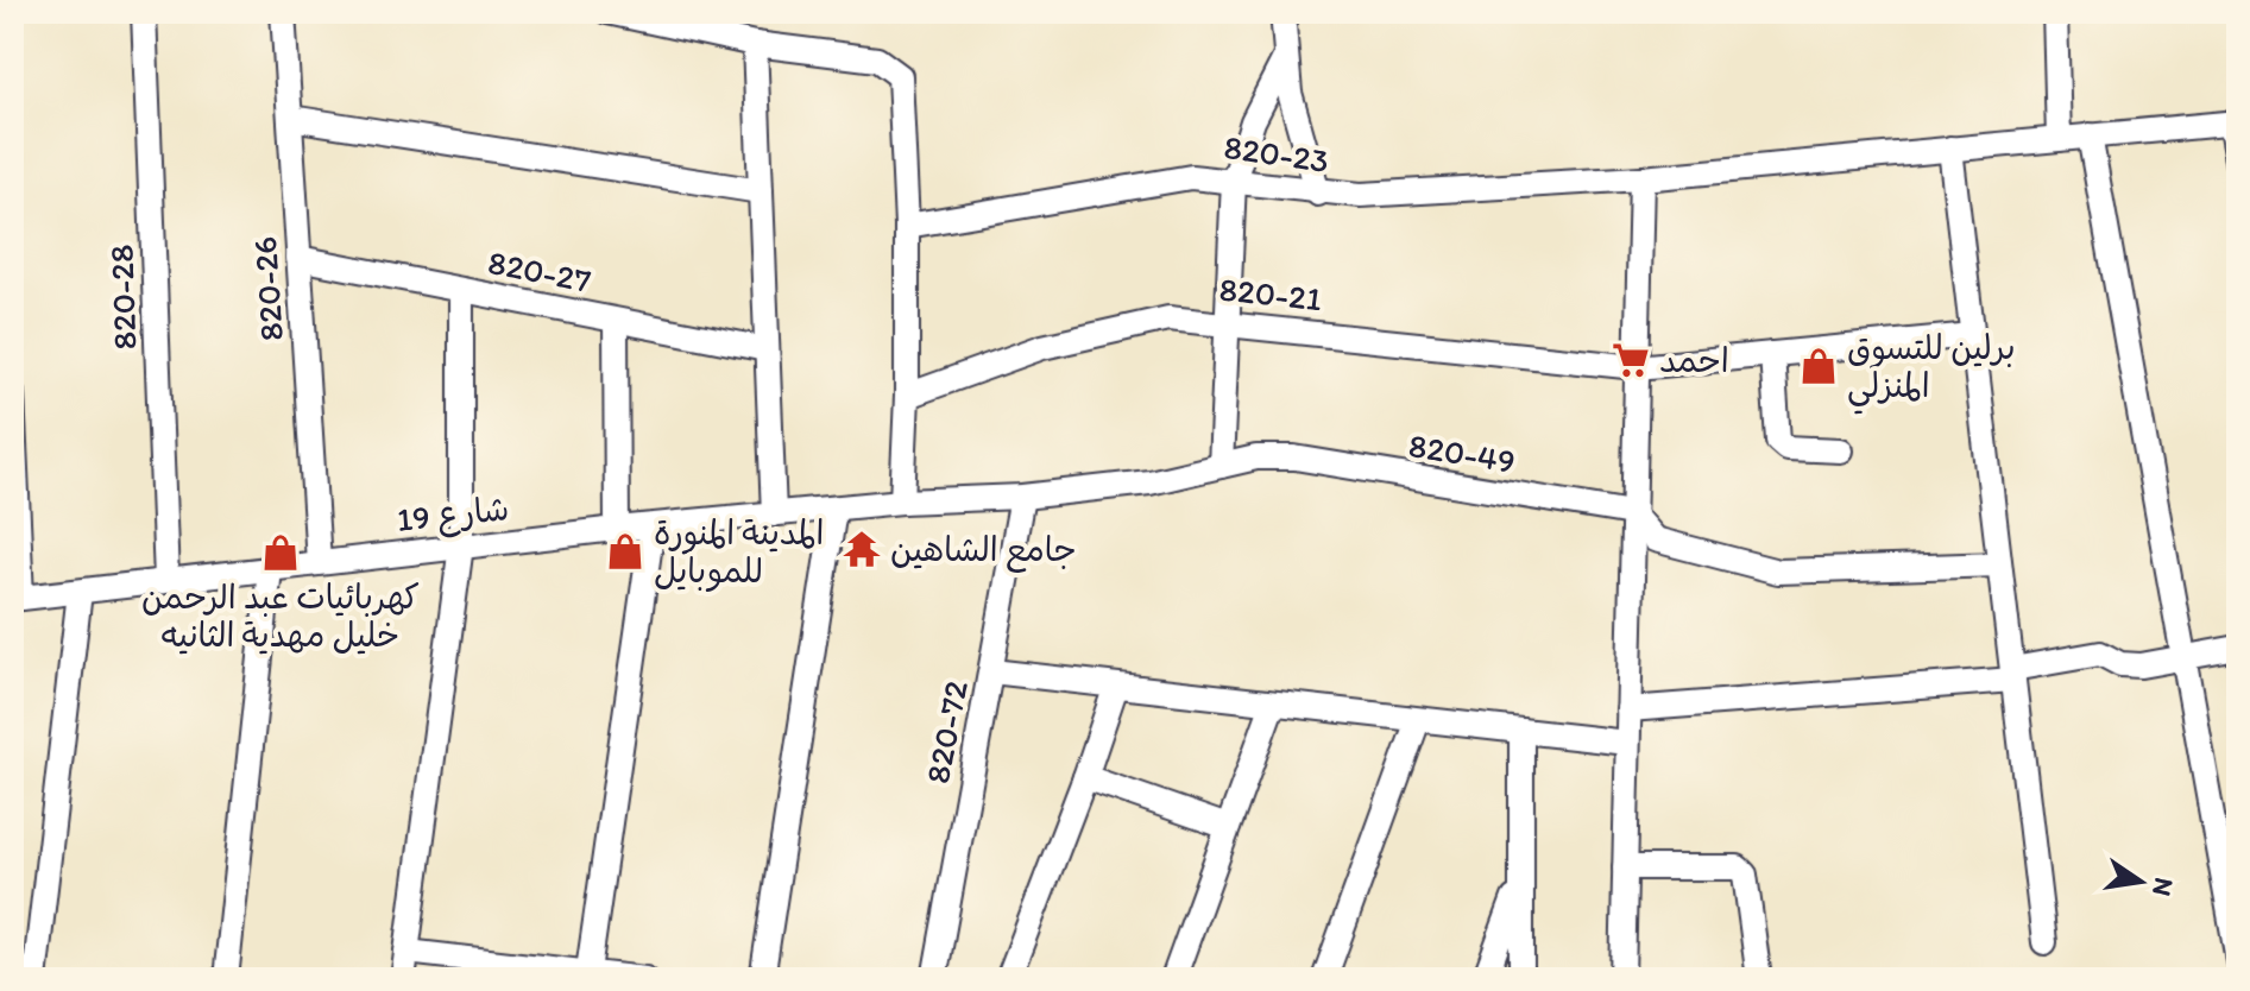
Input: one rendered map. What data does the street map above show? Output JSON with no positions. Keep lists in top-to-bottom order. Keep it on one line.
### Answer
{"streets":{"street":["820-23","820-27","820-26","820-21","820-28","820-49","شارع 19","820-72"]},"crossings":[["820-27","820-26"],["820-26","شارع 19"],["820-28","شارع 19"],["820-49","شارع 19"],["820-49","820-72"]],"places":{"supermarket":["احمد"],"shop":["برلين للتسوق المنزلي","المدينة المنورة للموبايل","كهربائيات عبد الرحمن خليل مهدية الثانيه"],"temple":["جامع الشاهين"]},"north":"right"}
